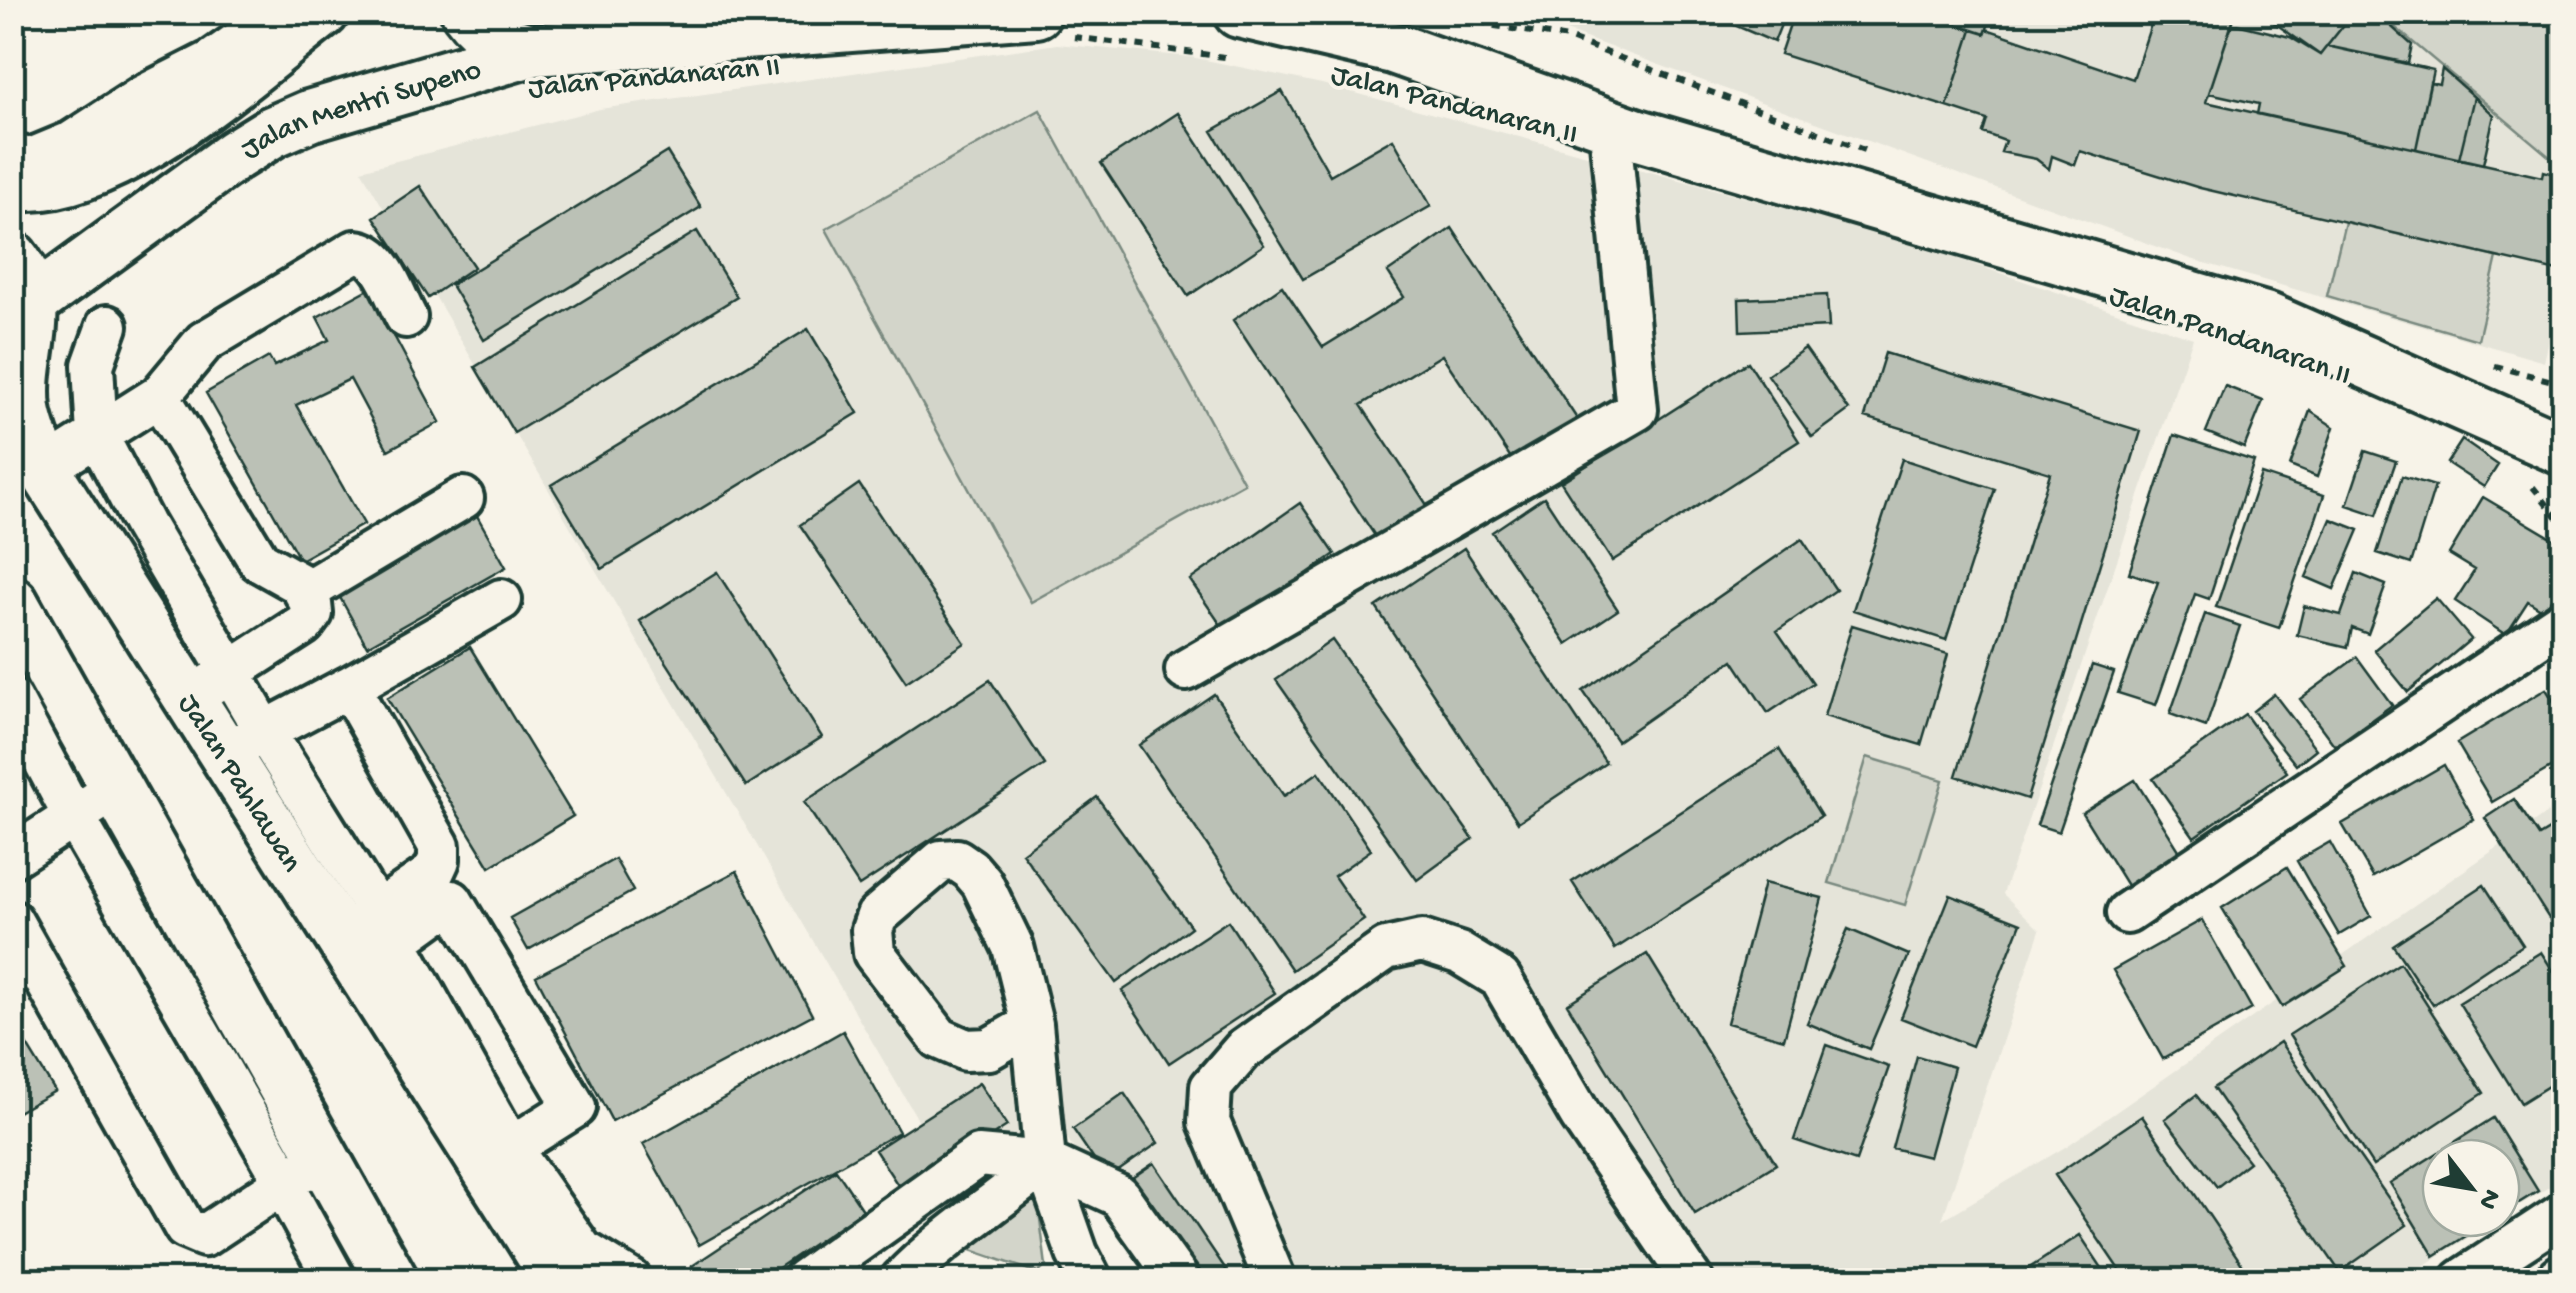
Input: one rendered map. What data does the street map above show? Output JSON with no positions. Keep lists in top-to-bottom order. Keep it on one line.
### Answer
{"streets":{"main road":["Jalan Pandanaran II","Jalan Mentri Supeno","Jalan Pahlawan"]},"crossings":[["Jalan Mentri Supeno","Jalan Pahlawan"]],"north":"bottom right"}
